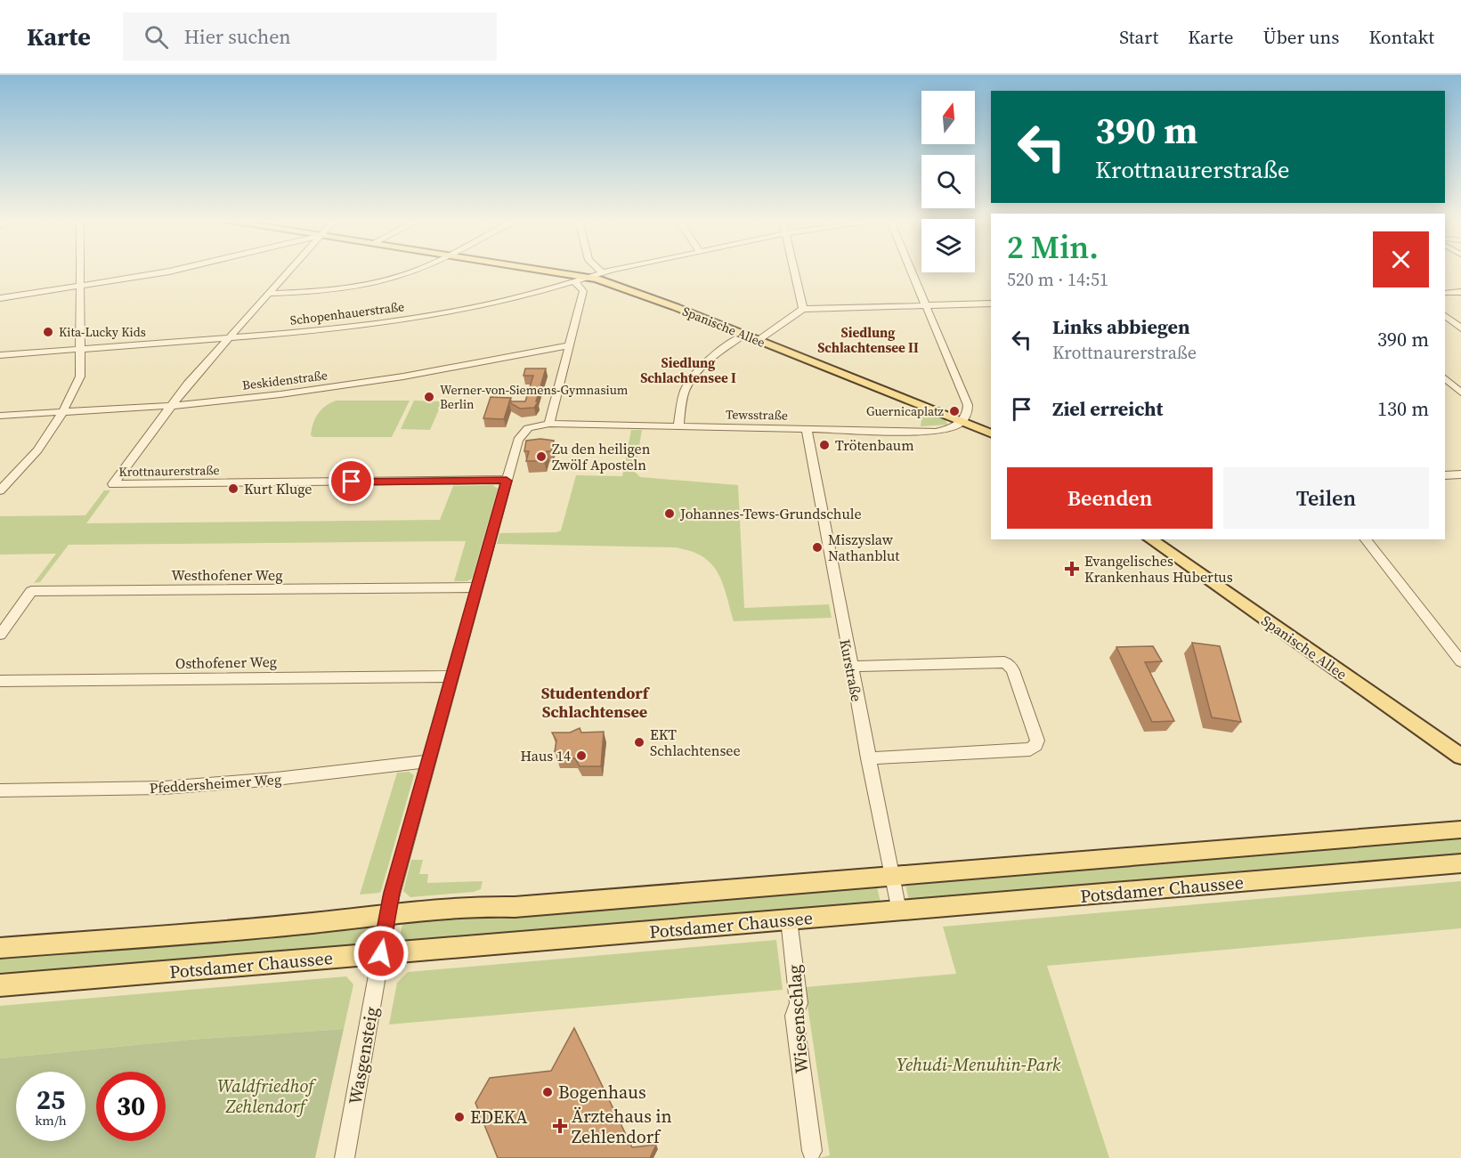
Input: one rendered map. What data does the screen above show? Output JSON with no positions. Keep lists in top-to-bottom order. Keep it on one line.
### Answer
{"streets":{"main road":["Spanische Allee","Potsdamer Chaussee"],"street":["Schopenhauerstraße","Beskidenstraße","Tewsstraße","Krottnaurerstraße","Westhofener Weg","Osthofener Weg","Kurstraße","Pfeddersheimer Weg","Wiesenschlag","Wasgensteig"]},"crossings":[["Schopenhauerstraße","Spanische Allee"],["Schopenhauerstraße","Krottnaurerstraße"],["Spanische Allee","Tewsstraße"],["Beskidenstraße","Krottnaurerstraße"],["Tewsstraße","Kurstraße"],["Tewsstraße","Wasgensteig"],["Krottnaurerstraße","Wasgensteig"],["Westhofener Weg","Wasgensteig"],["Osthofener Weg","Wasgensteig"],["Kurstraße","Potsdamer Chaussee"],["Pfeddersheimer Weg","Wasgensteig"],["Potsdamer Chaussee","Wiesenschlag"],["Potsdamer Chaussee","Wasgensteig"]],"districts":["Siedlung Schlachtensee II","Siedlung Schlachtensee I","Studentendorf Schlachtensee"],"parks":["Yehudi-Menuhin-Park","Waldfriedhof Zehlendorf"],"places":{"other":["Kita-Lucky Kids","Werner-von-Siemens-Gymnasium Berlin","Guernicaplatz","Trötenbaum","Zu den heiligen Zwölf Aposteln","Kurt Kluge","Johannes-Tews-Grundschule","Miszyslaw Nathanblut","EKT Schlachtensee","Haus 14","Bogenhaus","EDEKA"],"health":["Evangelisches Krankenhaus Hubertus","Ärztehaus in Zehlendorf"]},"north":"top","page":{"header":"Karte","search":"Hier suchen","nav":["Start","Karte","Über uns","Kontakt"],"turn":["390 m","Krottnaurerstraße"],"heading":["2 Min.","520 m · 14:51"],"list":[{"name":"Links abbiegen","note":"Krottnaurerstraße","value":"390 m"},{"name":"Ziel erreicht","value":"130 m"}],"buttons":["Beenden","Teilen"],"speed":"25 km/h","limit":"30"}}
